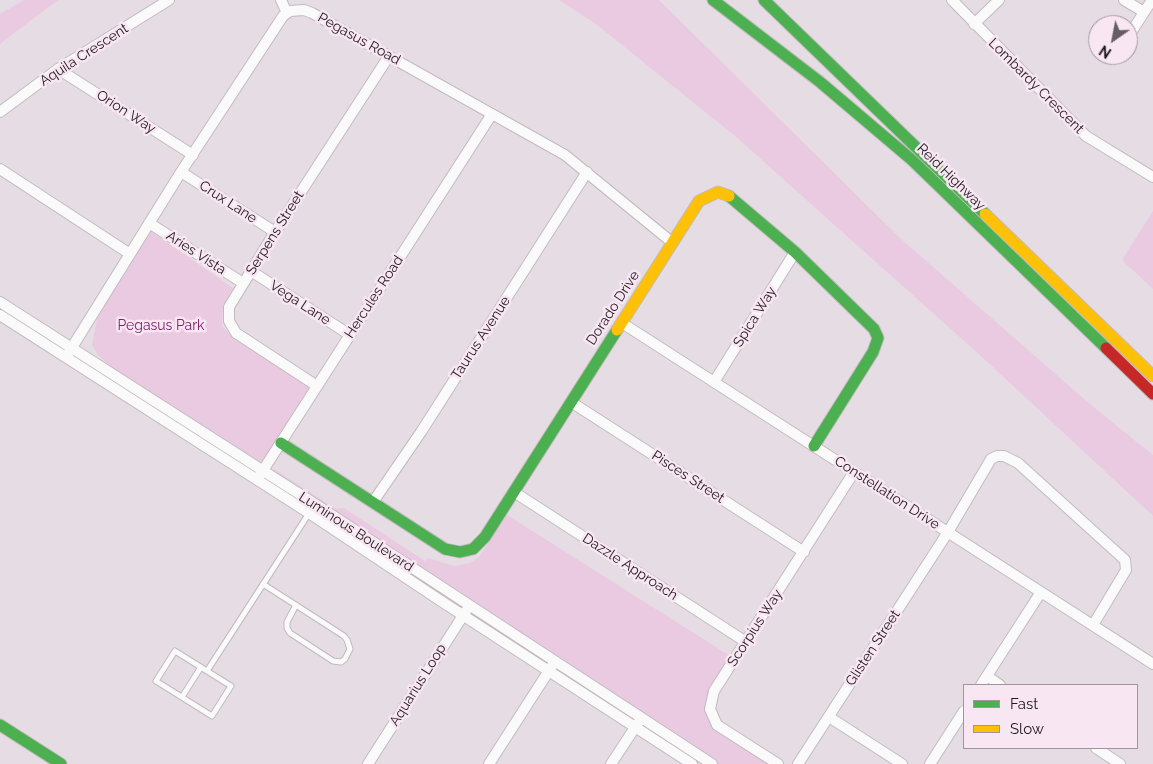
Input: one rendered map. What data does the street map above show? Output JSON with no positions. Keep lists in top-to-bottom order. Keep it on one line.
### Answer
{"streets":{"main road":["Reid Highway","Dorado Drive"],"street":["Pegasus Road","Aquila Crescent","Lombardy Crescent","Orion Way","Crux Lane","Serpens Street","Aries Vista","Hercules Road","Vega Lane","Spica Way","Taurus Avenue","Pisces Street","Constellation Drive","Luminous Boulevard","Dazzle Approach","Scorpius Way","Glisten Street","Aquarius Loop"]},"crossings":[["Pegasus Road","Serpens Street"],["Pegasus Road","Hercules Road"],["Pegasus Road","Taurus Avenue"],["Aquila Crescent","Orion Way"],["Crux Lane","Serpens Street"],["Serpens Street","Aries Vista"],["Serpens Street","Hercules Road"],["Serpens Street","Vega Lane"],["Hercules Road","Vega Lane"],["Hercules Road","Dorado Drive"],["Hercules Road","Luminous Boulevard"],["Dorado Drive","Spica Way"],["Dorado Drive","Taurus Avenue"],["Dorado Drive","Pisces Street"],["Dorado Drive","Constellation Drive"],["Dorado Drive","Dazzle Approach"],["Spica Way","Constellation Drive"],["Pisces Street","Scorpius Way"],["Constellation Drive","Scorpius Way"],["Constellation Drive","Glisten Street"],["Luminous Boulevard","Aquarius Loop"],["Dazzle Approach","Scorpius Way"]],"parks":["Pegasus Park"],"legend":["Fast","Slow"],"north":"bottom left"}
